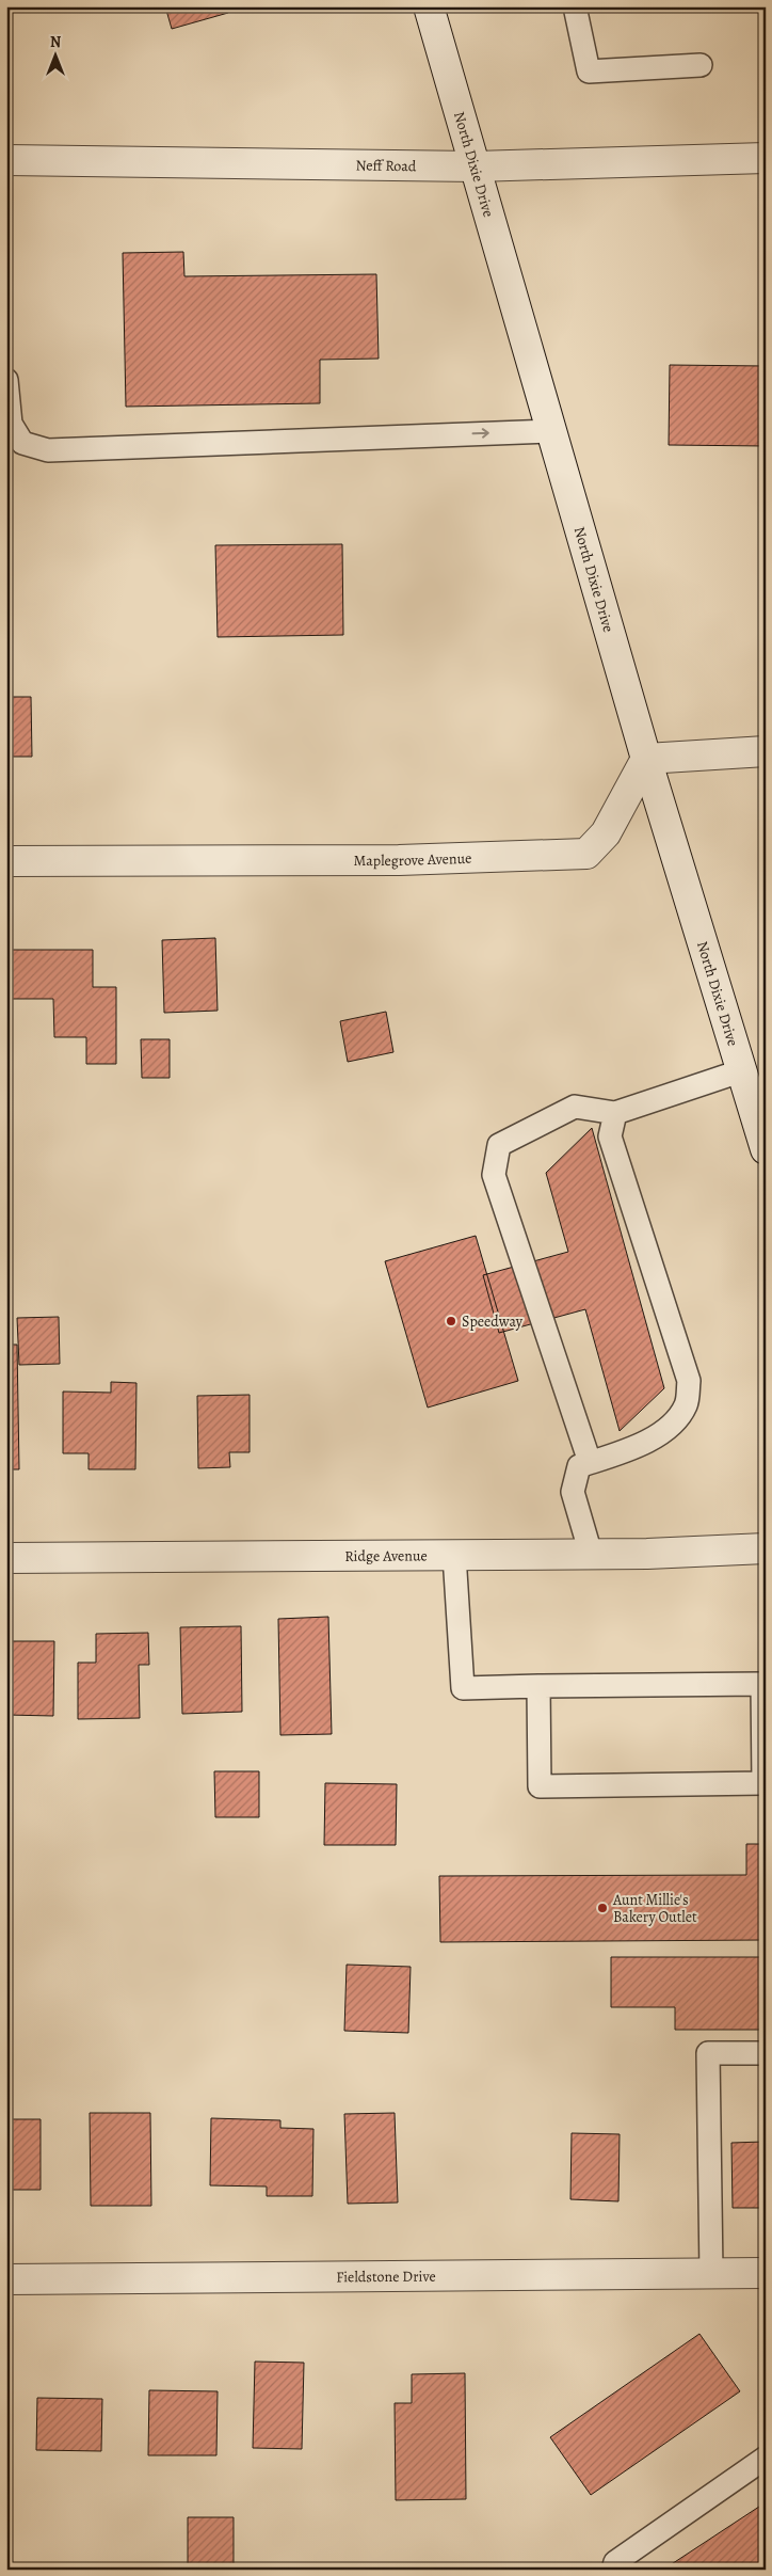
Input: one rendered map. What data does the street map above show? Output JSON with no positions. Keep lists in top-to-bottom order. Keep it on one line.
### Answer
{"streets":{"street":["North Dixie Drive","Neff Road","Maplegrove Avenue","Ridge Avenue","Fieldstone Drive"]},"crossings":[["North Dixie Drive","Neff Road"],["North Dixie Drive","Maplegrove Avenue"]],"places":["Speedway","Aunt Millie's Bakery Outlet"],"north":"top"}
